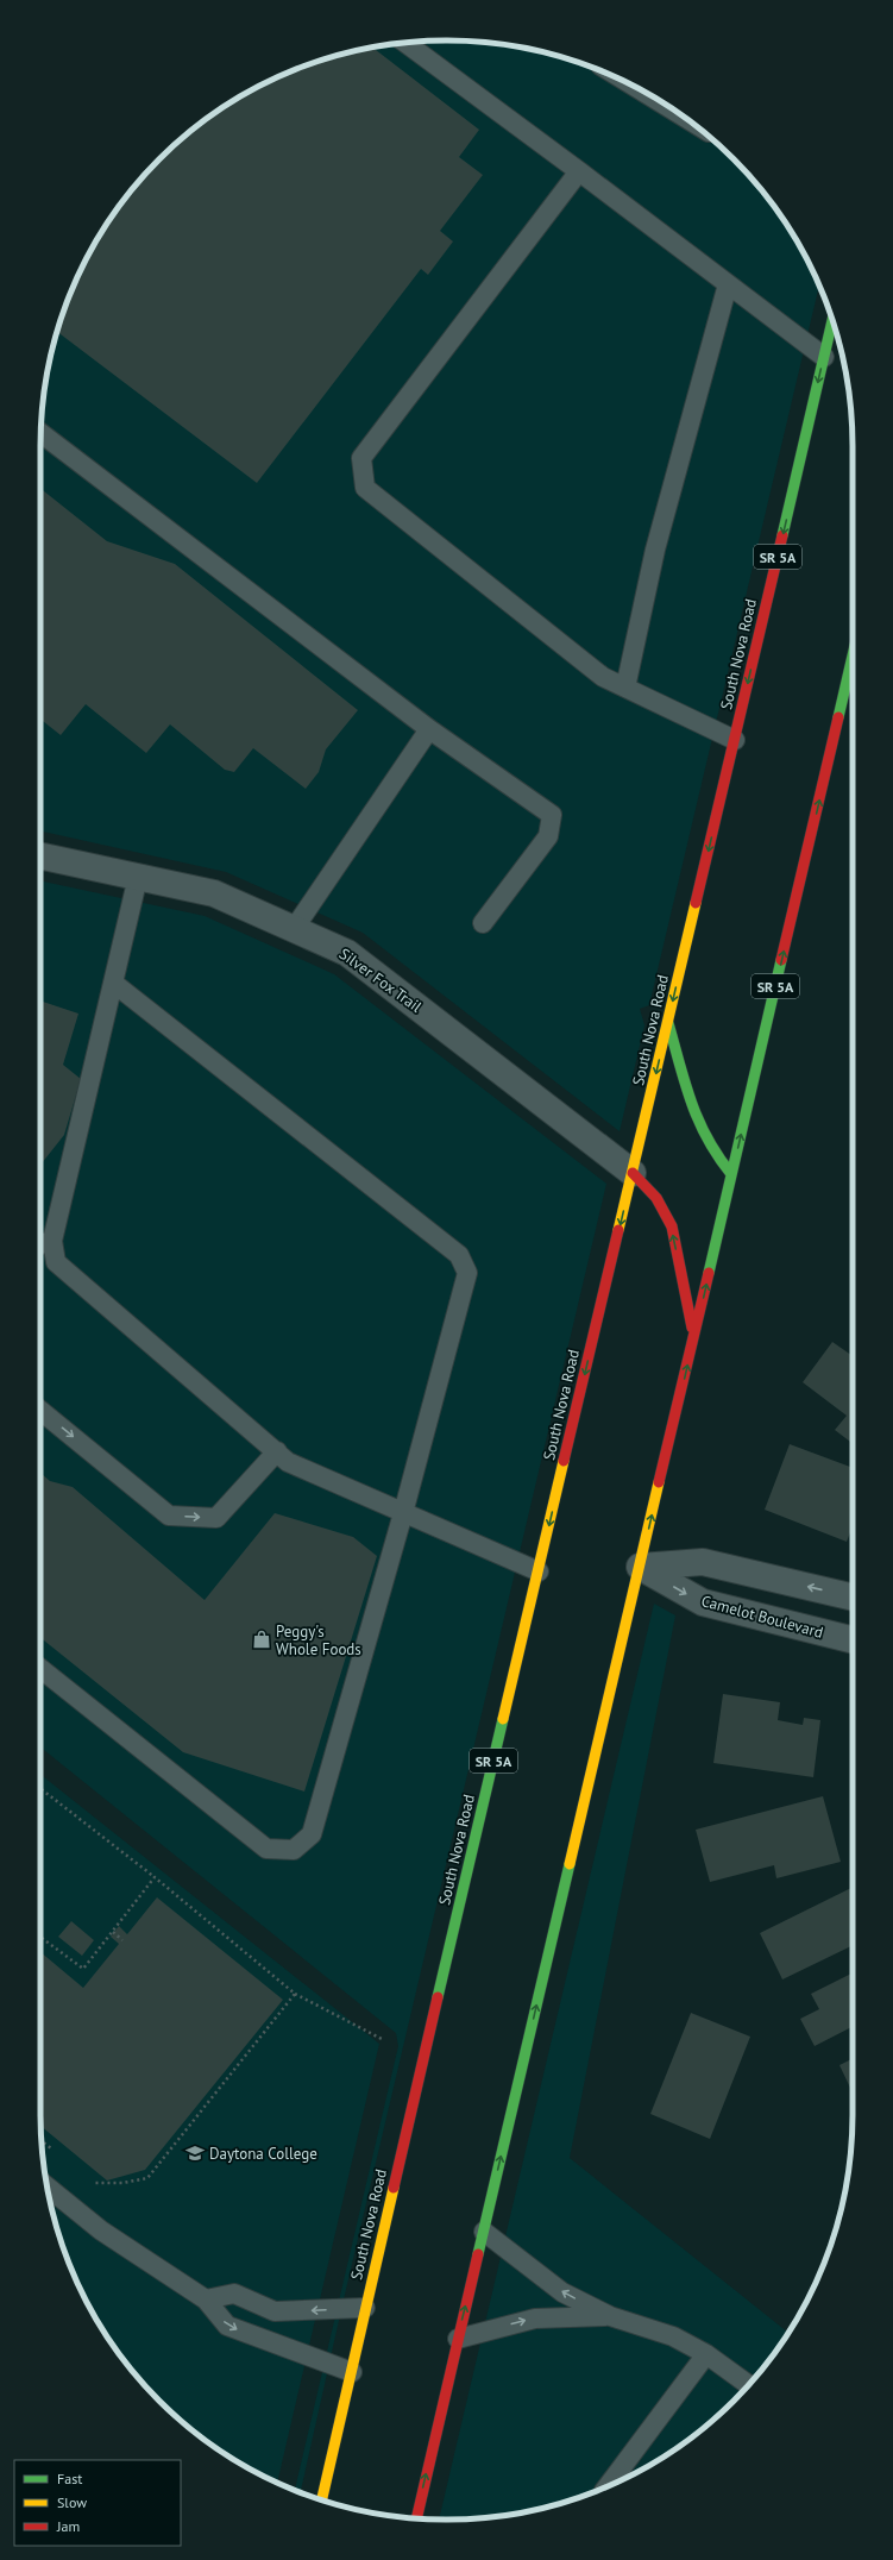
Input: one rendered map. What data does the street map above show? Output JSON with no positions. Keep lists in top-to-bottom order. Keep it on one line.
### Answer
{"streets":{"main road":["SR 5A","South Nova Road"],"street":["Silver Fox Trail","Camelot Boulevard"]},"crossings":[["SR 5A","Camelot Boulevard"],["South Nova Road","Silver Fox Trail"]],"places":{"shop":["Peggy's Whole Foods"],"school or university":["Daytona College"]},"legend":["Fast","Slow","Jam"]}
